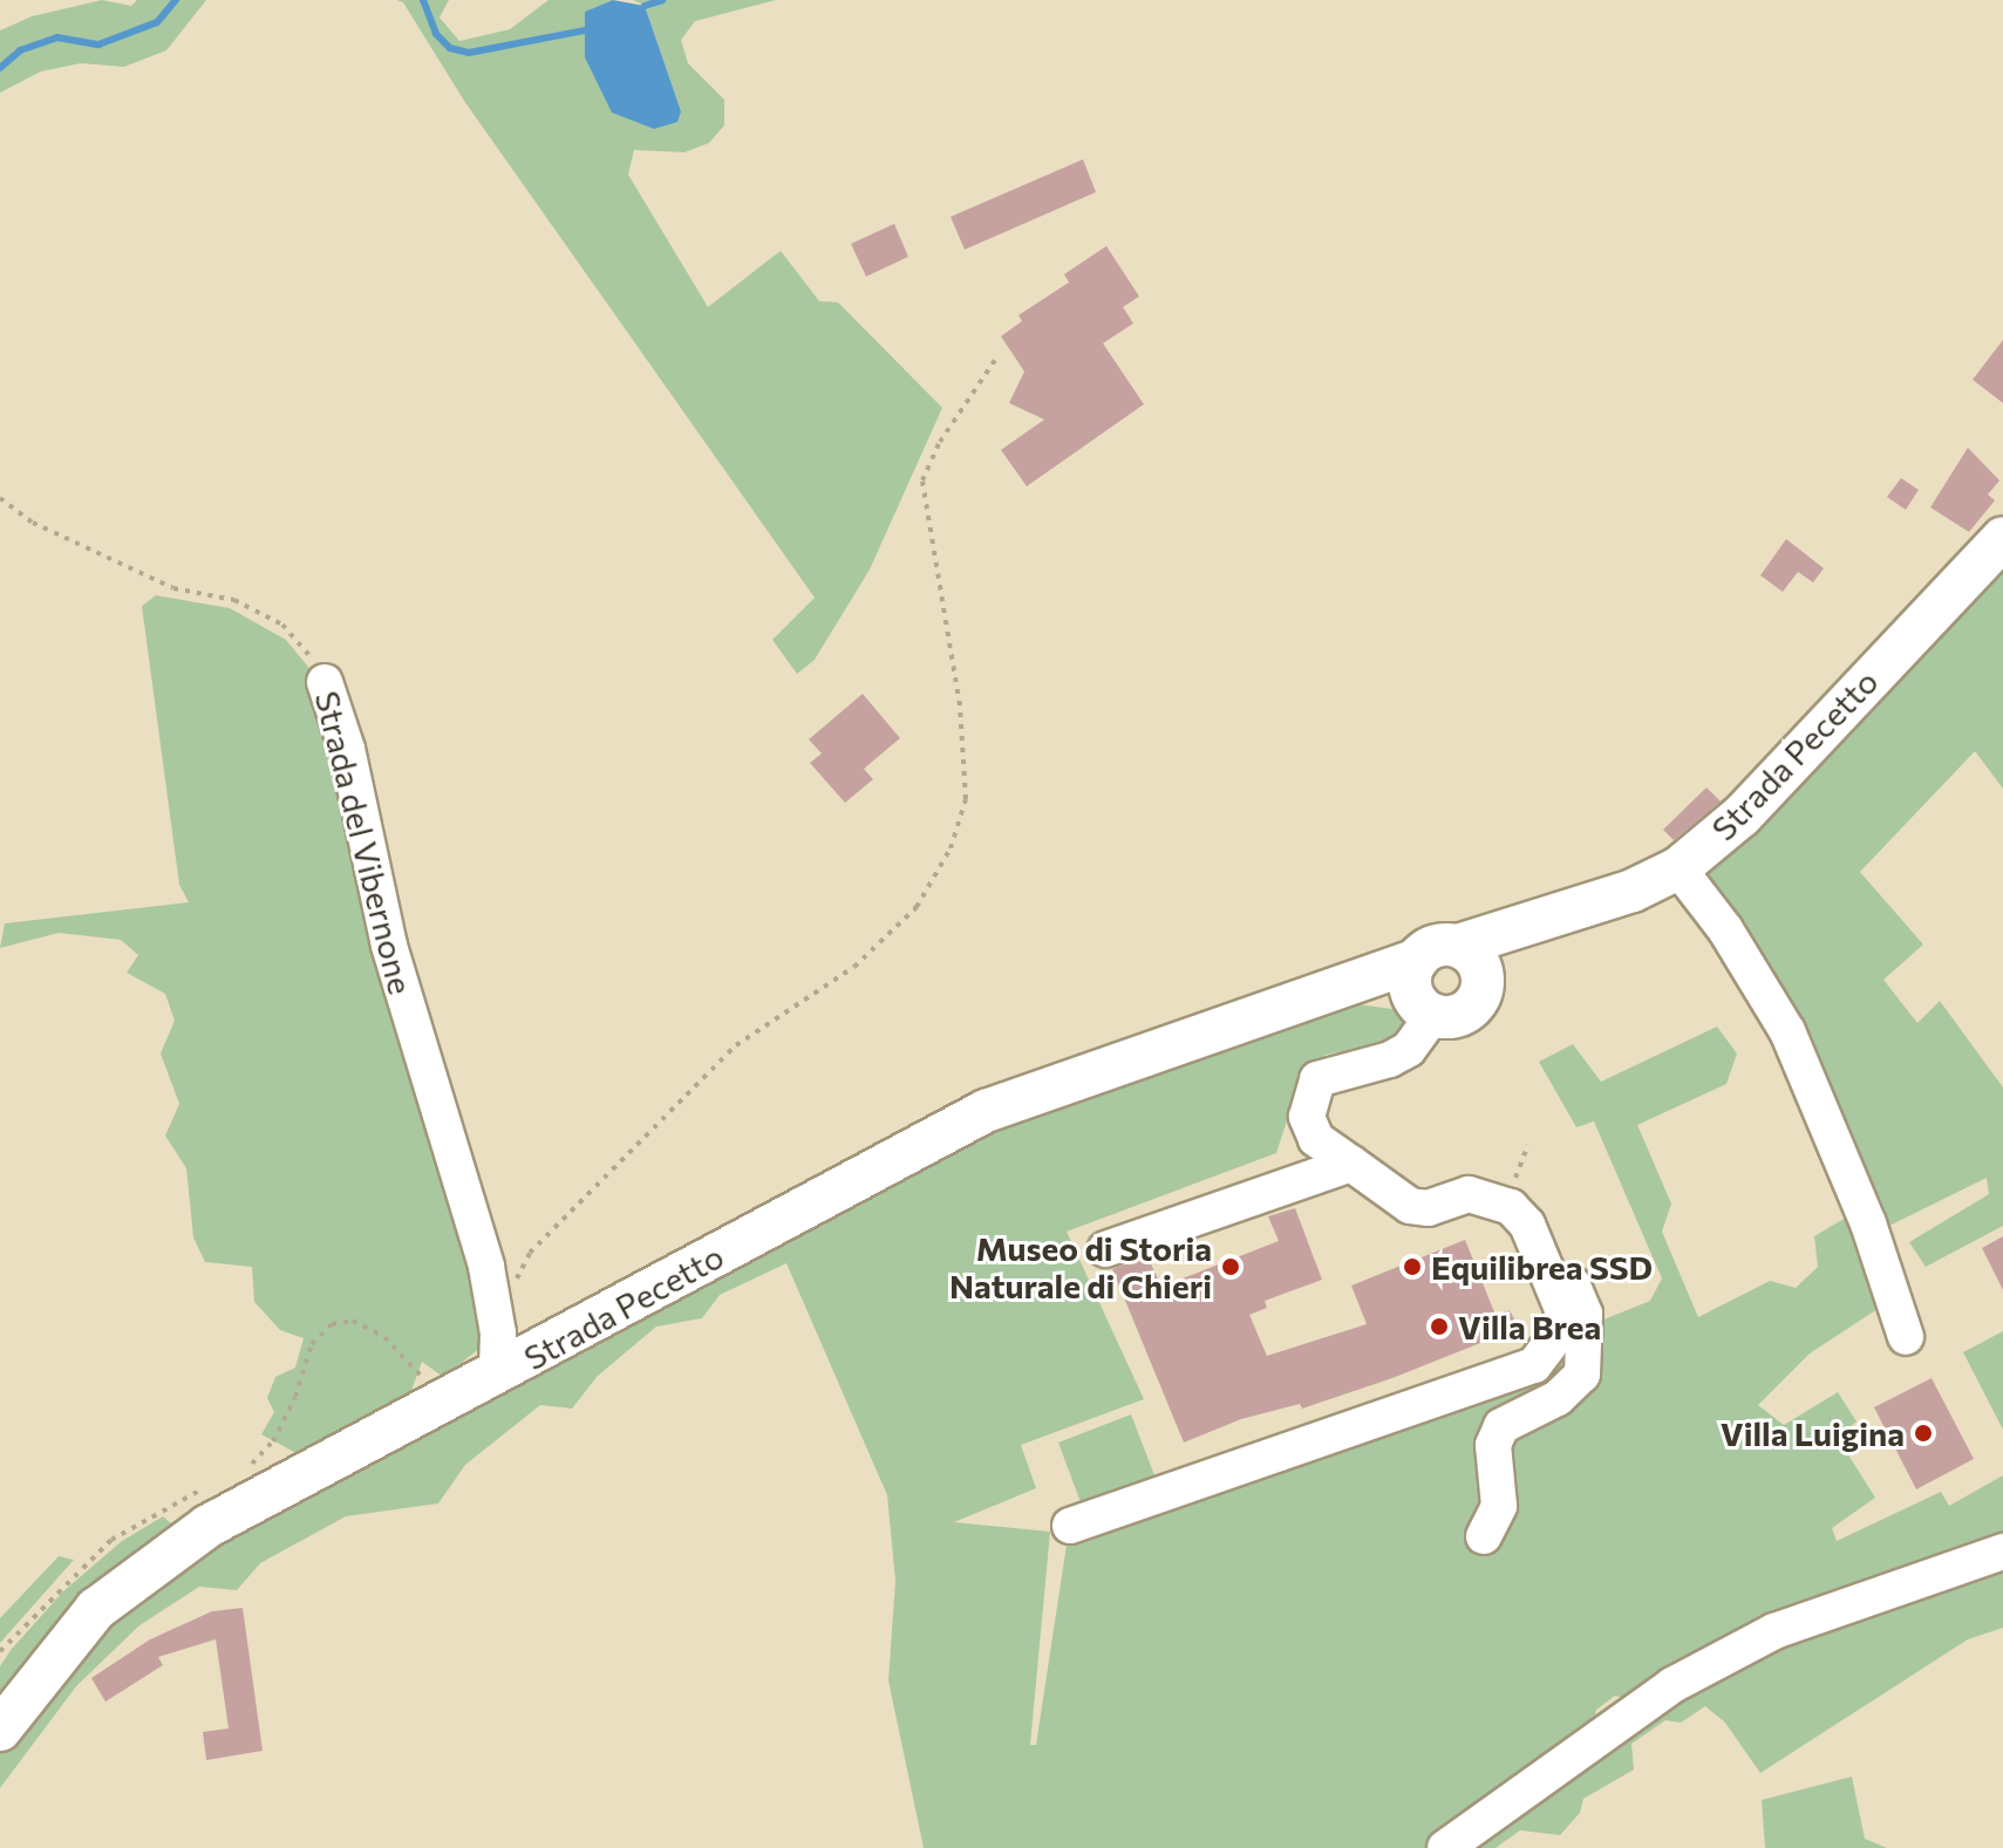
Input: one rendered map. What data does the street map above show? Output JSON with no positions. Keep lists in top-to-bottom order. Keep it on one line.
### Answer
{"streets":{"main road":["Strada Pecetto"],"street":["Strada del Vibernone"]},"crossings":[["Strada Pecetto","Strada del Vibernone"]],"places":["Museo di Storia Naturale di Chieri","Equilibrea SSD","Villa Brea","Villa Luigina"]}
